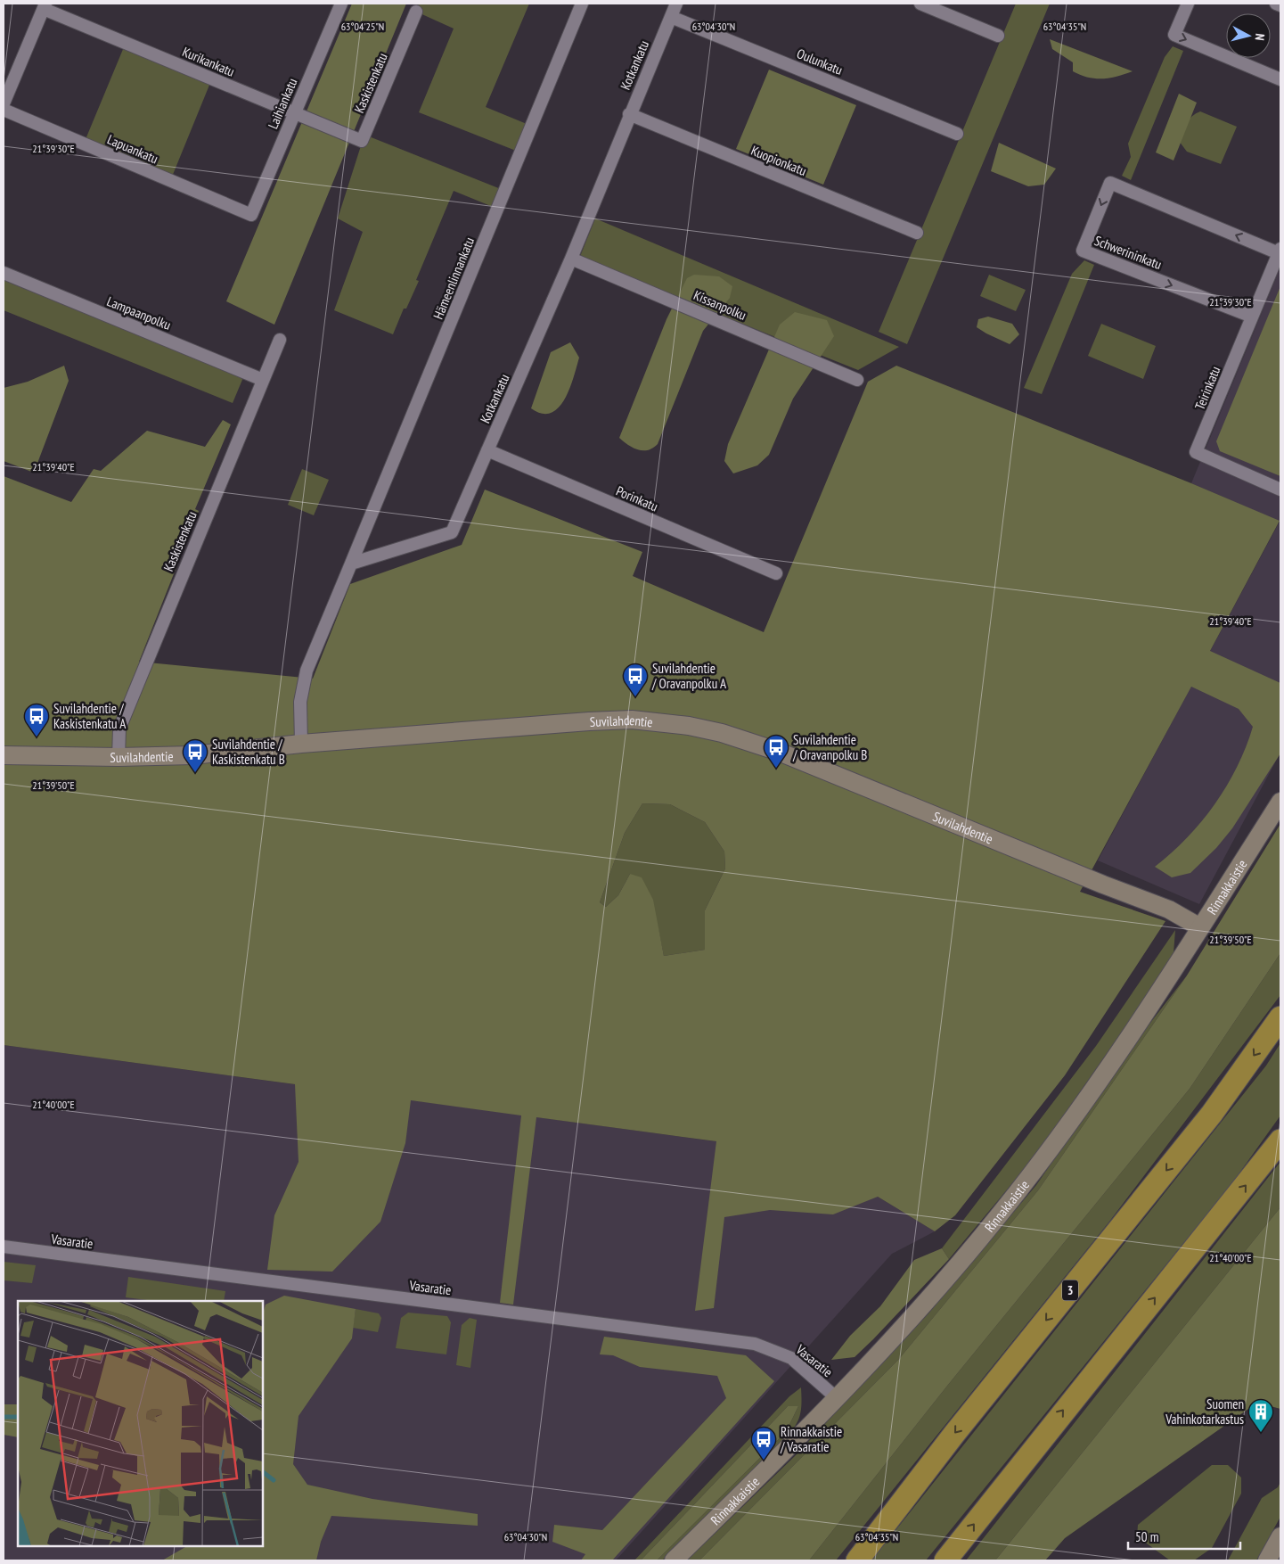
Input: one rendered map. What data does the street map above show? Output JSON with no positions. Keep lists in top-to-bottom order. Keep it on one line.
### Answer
{"streets":{"highway":["3"],"street":["Kurikankatu","Oulunkatu","Kotkankatu","Kaskistenkatu","Laihiankatu","Lapuankatu","Kuopionkatu","Schwerininkatu","Hämeenlinnankatu","Kissanpolku","Lampaanpolku","Teirinkatu","Porinkatu","Suvilahdentie","Rinnakkaistie","Vasaratie"]},"crossings":[["Kurikankatu","Kaskistenkatu"],["Kurikankatu","Laihiankatu"],["Oulunkatu","Kotkankatu"],["Kotkankatu","Kuopionkatu"],["Kotkankatu","Hämeenlinnankatu"],["Kotkankatu","Kissanpolku"],["Kotkankatu","Porinkatu"],["Kaskistenkatu","Lampaanpolku"],["Kaskistenkatu","Suvilahdentie"],["Laihiankatu","Lapuankatu"],["Schwerininkatu","Teirinkatu"],["Suvilahdentie","Rinnakkaistie"],["Rinnakkaistie","Vasaratie"]],"places":{"bus stop":["Suvilahdentie / Oravanpolku A","Suvilahdentie / Kaskistenkatu A","Suvilahdentie / Oravanpolku B","Suvilahdentie / Kaskistenkatu B","Rinnakkaistie / Vasaratie"],"building":["Suomen Vahinkotarkastus"]},"scale_bar":"50 m","north":"right","coordinates":["63°04'25\"N","63°04'30\"N","63°04'35\"N","21°39'30\"E","21°39'40\"E","21°39'50\"E","21°40'00\"E"]}
